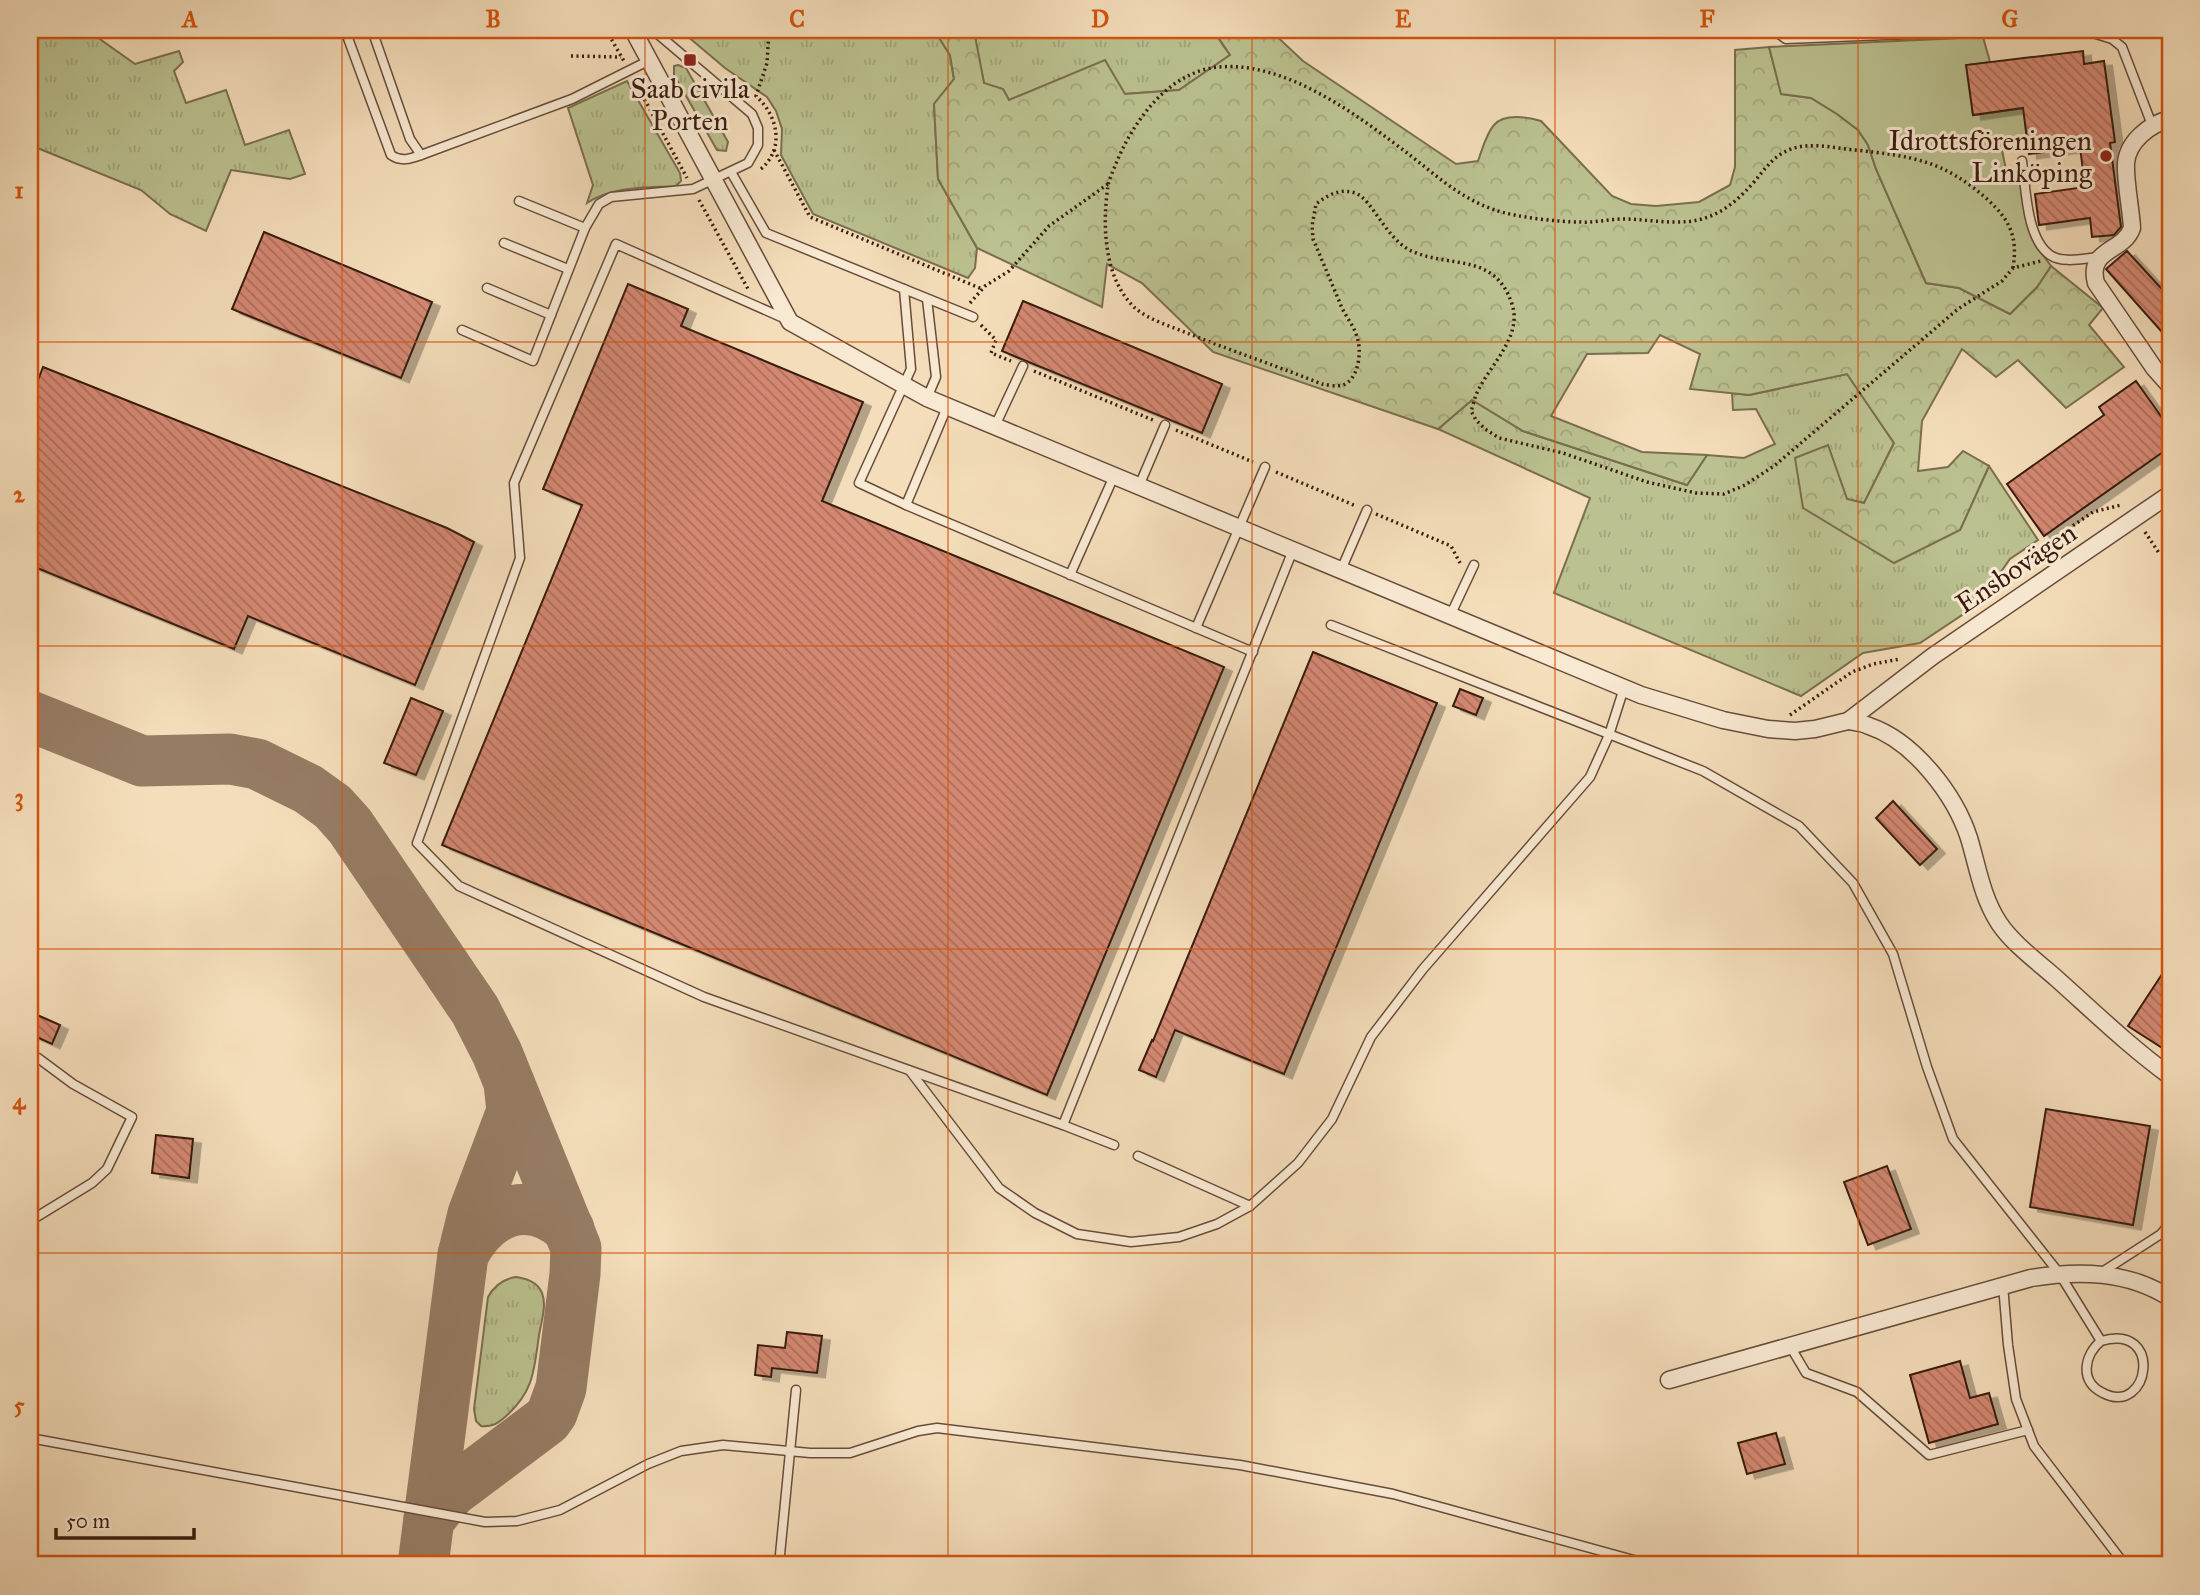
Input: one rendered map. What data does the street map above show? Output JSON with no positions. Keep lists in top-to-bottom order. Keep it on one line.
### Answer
{"streets":{"street":["Ensbovägen"]},"places":{"transit":["Saab civila Porten"],"other":["Idrottsföreningen Linköping"]},"scale_bar":"50 m","grid":{"columns":["A","B","C","D","E","F","G"],"rows":["1","2","3","4","5"]}}
